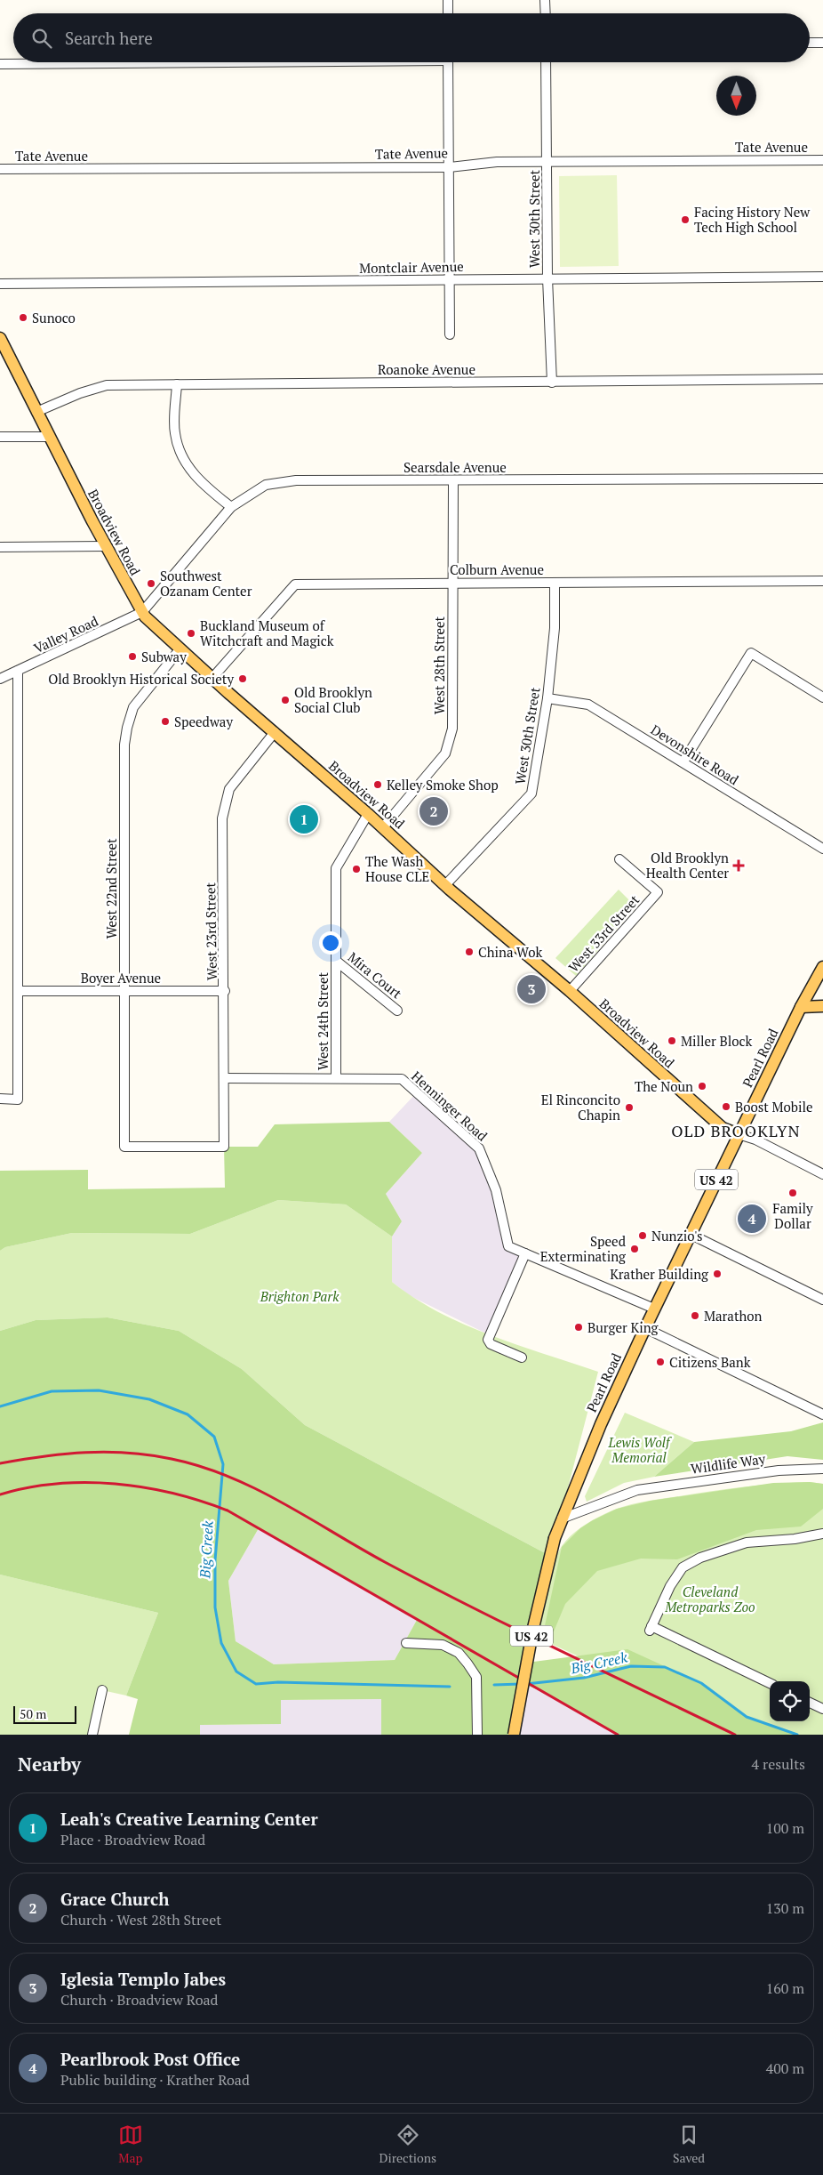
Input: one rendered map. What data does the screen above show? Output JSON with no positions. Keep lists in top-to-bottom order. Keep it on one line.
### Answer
{"streets":{"main road":["Broadview Road","Pearl Road","US 42"],"street":["Tate Avenue","West 30th Street","Montclair Avenue","Roanoke Avenue","Searsdale Avenue","Colburn Avenue","Valley Road","West 28th Street","Devonshire Road","West 22nd Street","West 23rd Street","West 33rd Street","Mira Court","Boyer Avenue","West 24th Street","Henninger Road","Wildlife Way"]},"crossings":[["Tate Avenue","West 30th Street"],["West 30th Street","Montclair Avenue"],["West 30th Street","Roanoke Avenue"],["West 30th Street","Broadview Road"],["West 30th Street","Colburn Avenue"],["West 30th Street","Devonshire Road"],["Roanoke Avenue","Broadview Road"],["Searsdale Avenue","Broadview Road"],["Searsdale Avenue","Valley Road"],["Searsdale Avenue","West 28th Street"],["Broadview Road","Colburn Avenue"],["Broadview Road","Valley Road"],["Broadview Road","West 28th Street"],["Broadview Road","West 22nd Street"],["Broadview Road","West 23rd Street"],["Broadview Road","West 33rd Street"],["Broadview Road","West 24th Street"],["Broadview Road","Pearl Road"],["Colburn Avenue","West 28th Street"],["West 22nd Street","West 23rd Street"],["West 22nd Street","Boyer Avenue"],["West 23rd Street","Boyer Avenue"],["West 23rd Street","Henninger Road"],["Mira Court","West 24th Street"],["West 24th Street","Henninger Road"],["Pearl Road","Henninger Road"],["Pearl Road","Wildlife Way"]],"districts":["OLD BROOKLYN"],"water":["Big Creek"],"parks":["Brighton Park","Lewis Wolf Memorial","Cleveland Metroparks Zoo"],"places":{"other":["Facing History New Tech High School","Sunoco","Southwest Ozanam Center","Buckland Museum of Witchcraft and Magick","Subway","Old Brooklyn Historical Society","Old Brooklyn Social Club","Speedway","Kelley Smoke Shop","The Wash House CLE","China Wok","Miller Block","The Noun","Boost Mobile","El Rinconcito Chapin","Family Dollar","Nunzio's","Speed Exterminating","Krather Building","Marathon","Burger King","Citizens Bank"],"health":["Old Brooklyn Health Center"]},"scale_bar":"50 m","north":"bottom","page":{"search":"Search here","pins":["2","1","3","4"],"scale":"50 m","heading":["Nearby","4 results"],"list":[{"mark":"1","name":"Leah's Creative Learning Center","note":"Place · Broadview Road","value":"100 m"},{"mark":"2","name":"Grace Church","note":"Church · West 28th Street","value":"130 m"},{"mark":"3","name":"Iglesia Templo Jabes","note":"Church · Broadview Road","value":"160 m"},{"mark":"4","name":"Pearlbrook Post Office","note":"Public building · Krather Road","value":"400 m"}],"nav":["Map","Directions","Saved"]}}
